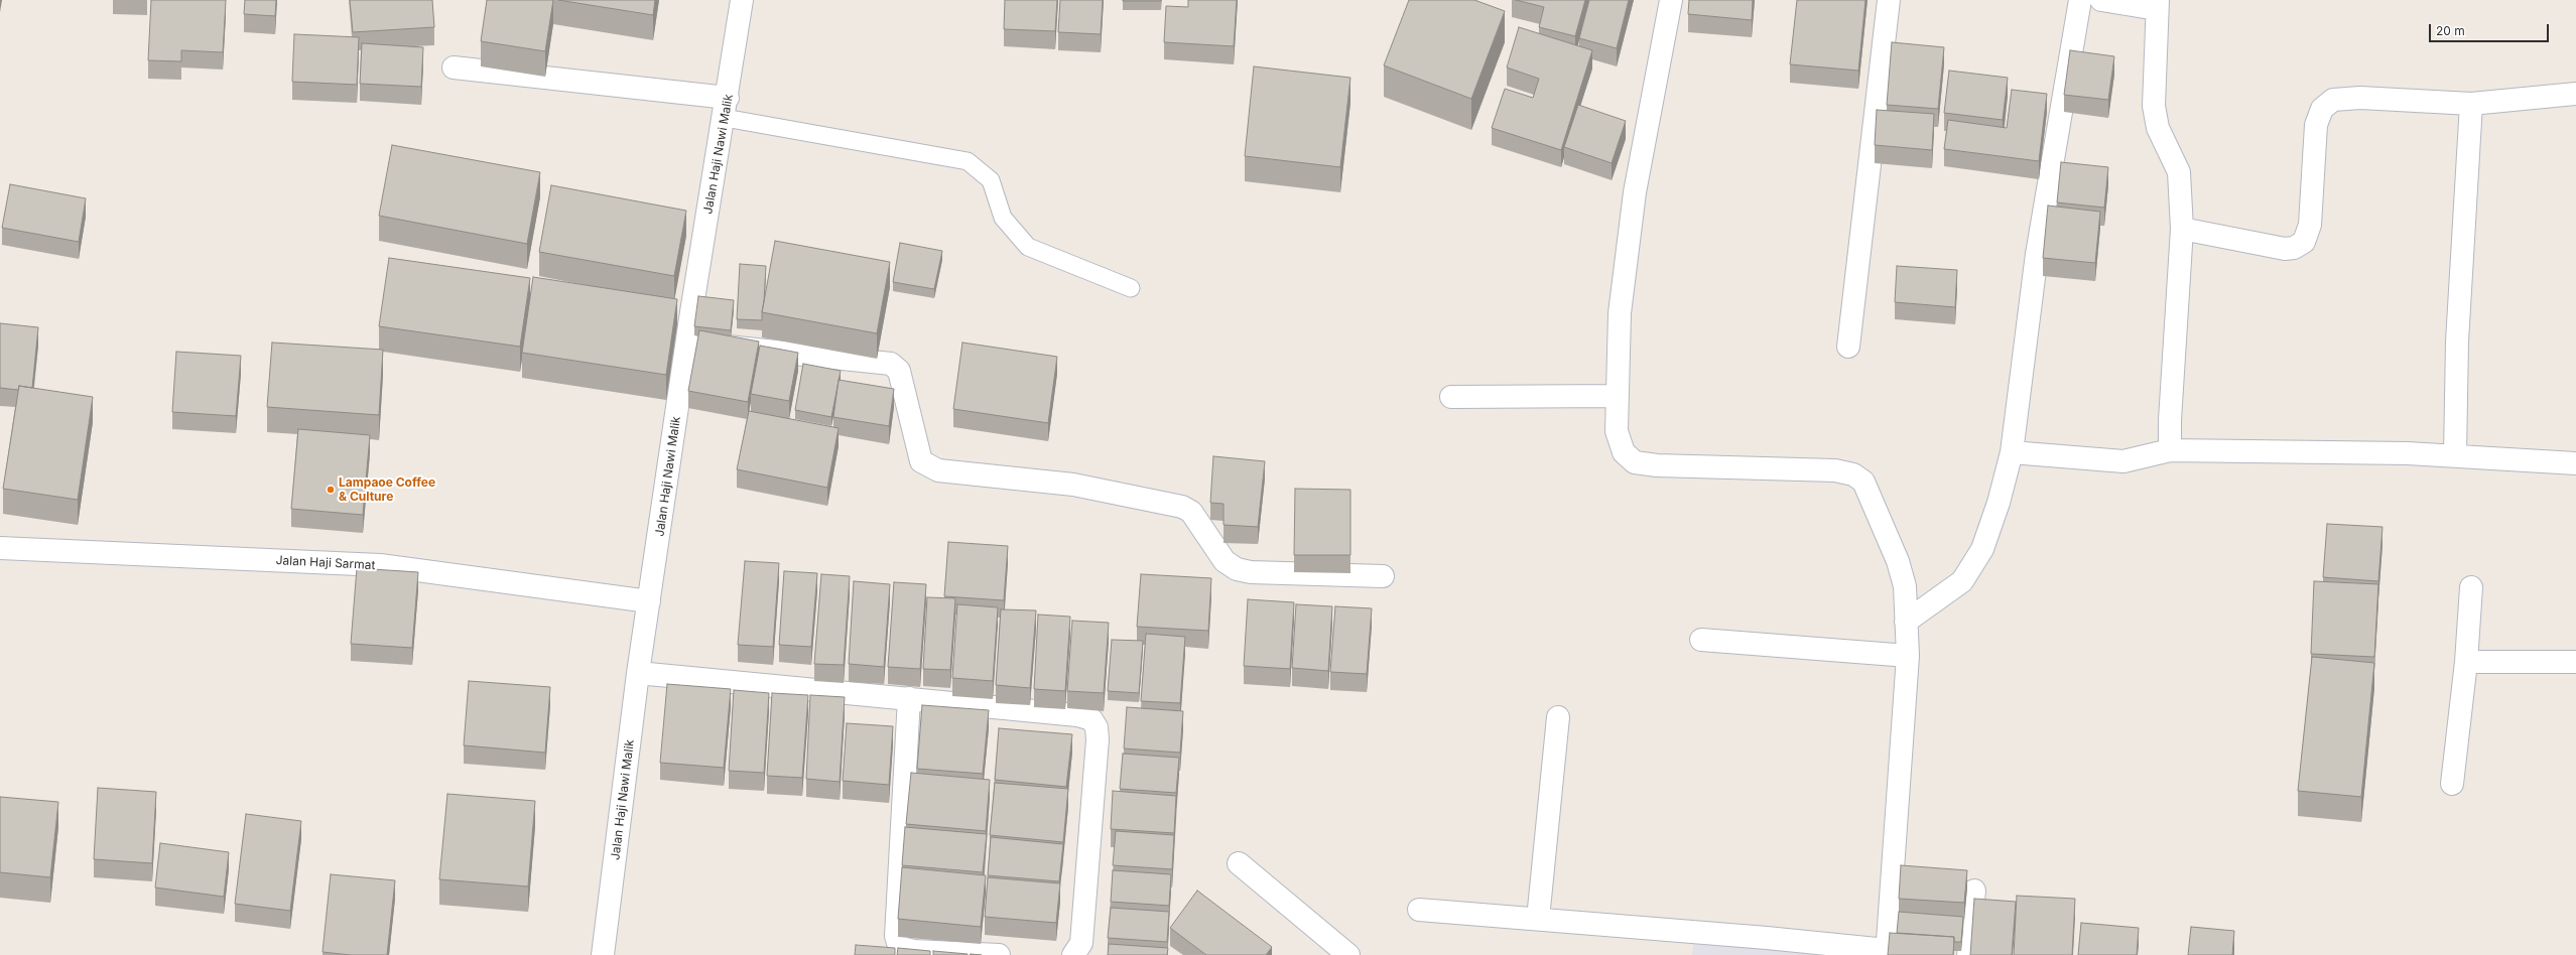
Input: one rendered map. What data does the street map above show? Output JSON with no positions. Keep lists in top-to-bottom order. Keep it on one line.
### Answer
{"streets":{"street":["Jalan Haji Nawi Malik","Jalan Haji Sarmat"]},"crossings":[["Jalan Haji Nawi Malik","Jalan Haji Sarmat"]],"places":["Lampaoe Coffee & Culture"],"scale_bar":"20 m"}
